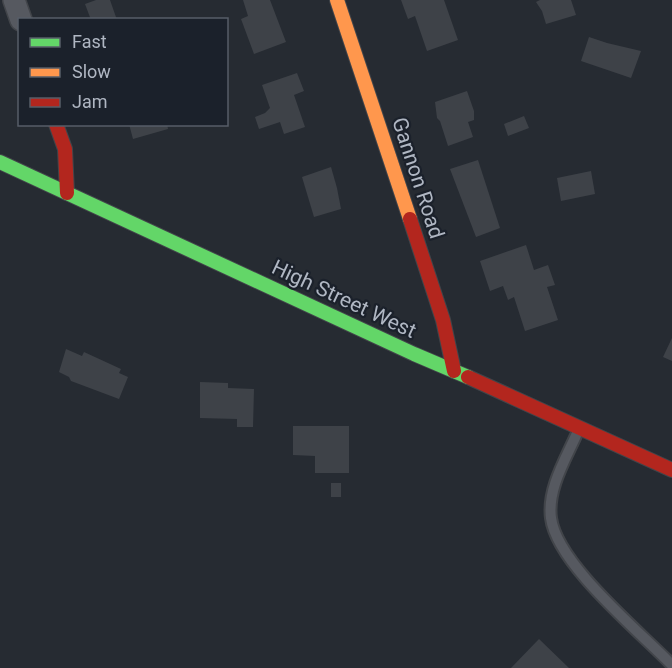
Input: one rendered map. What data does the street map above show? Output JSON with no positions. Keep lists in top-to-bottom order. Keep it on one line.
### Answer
{"streets":{"main road":["Gannon Road","High Street West"]},"crossings":[["Gannon Road","High Street West"]],"legend":["Fast","Slow","Jam"]}
